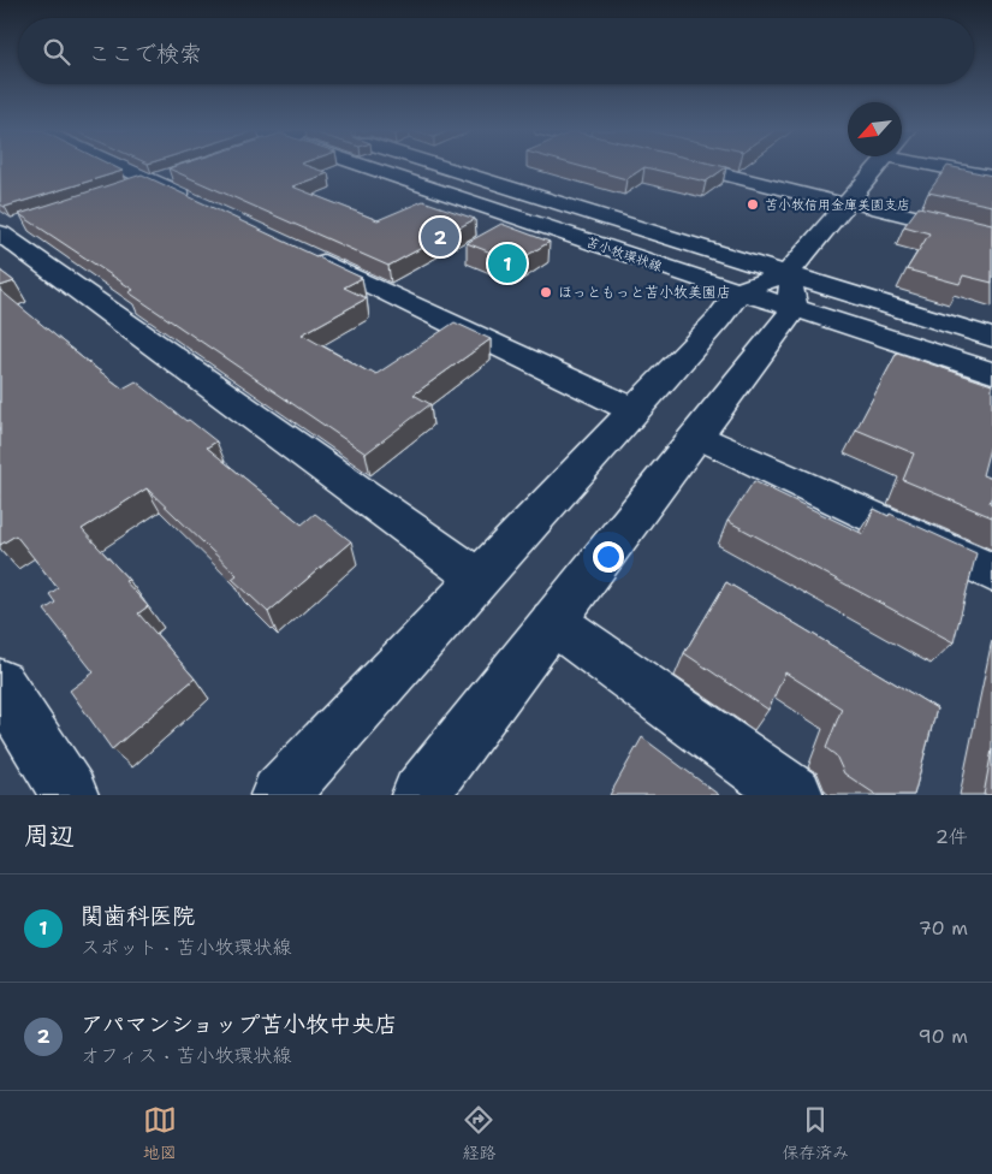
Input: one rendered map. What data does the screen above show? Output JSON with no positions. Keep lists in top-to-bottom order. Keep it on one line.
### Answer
{"streets":{"street":["苫小牧環状線"]},"places":["苫小牧信用金庫美園支店","ほっともっと苫小牧美園店"],"north":"bottom left","page":{"search":"ここで検索","pins":["2","1"],"heading":["周辺","2件"],"list":[{"mark":"1","name":"関歯科医院","note":"スポット · 苫小牧環状線","value":"70 m"},{"mark":"2","name":"アパマンショップ苫小牧中央店","note":"オフィス · 苫小牧環状線","value":"90 m"}],"nav":["地図","経路","保存済み"]}}
